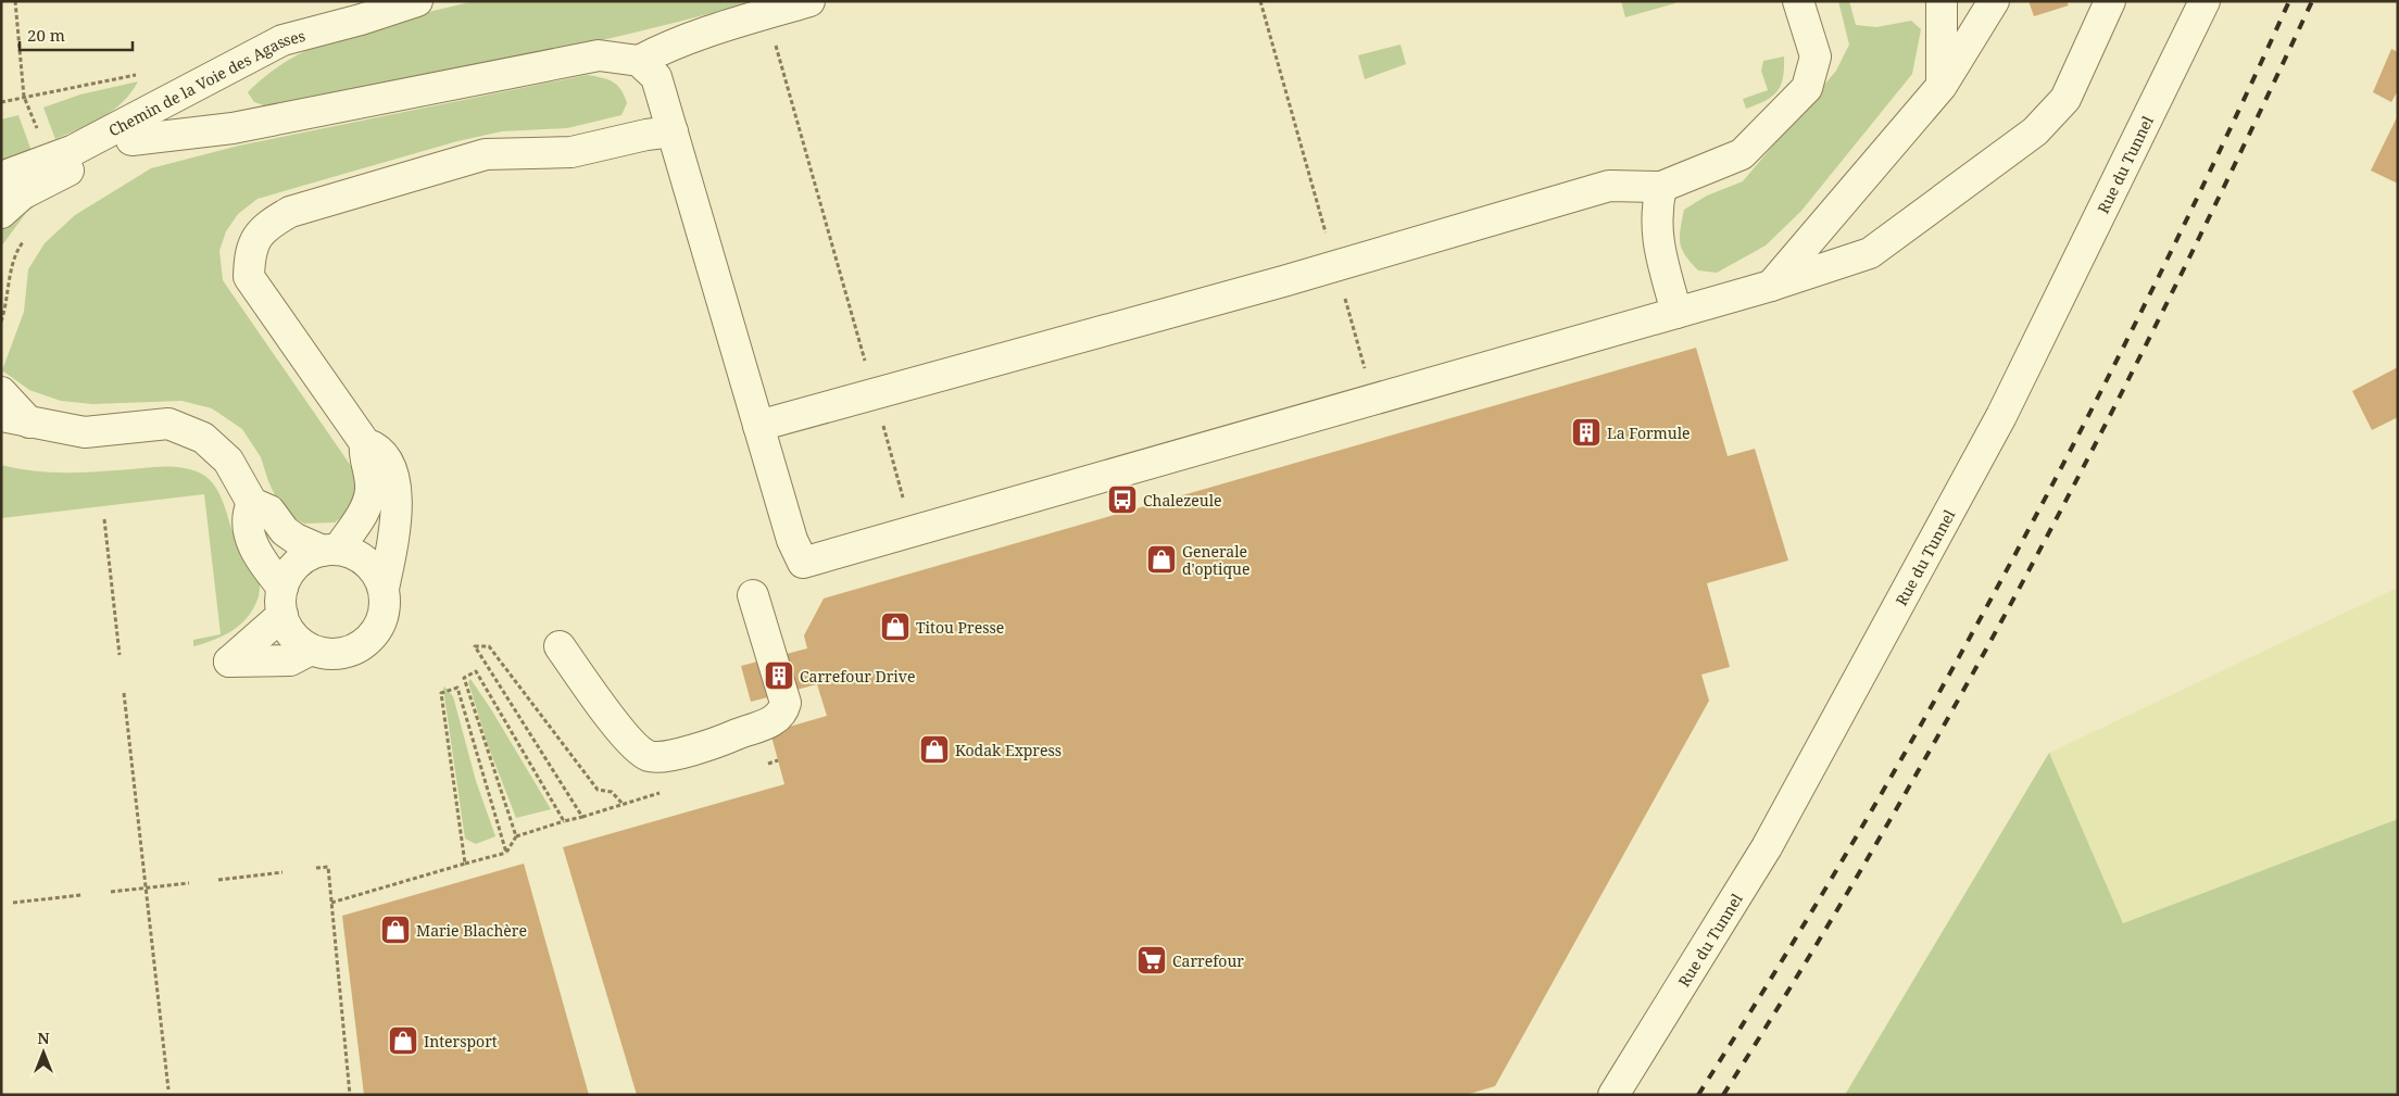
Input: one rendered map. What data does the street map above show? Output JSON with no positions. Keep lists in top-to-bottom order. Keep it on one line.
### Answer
{"streets":{"street":["Chemin de la Voie des Agasses","Rue du Tunnel"]},"places":{"building":["La Formule","Carrefour Drive"],"bus stop":["Chalezeule"],"shop":["Generale d'optique","Titou Presse","Kodak Express","Marie Blachère","Intersport"],"supermarket":["Carrefour"]},"scale_bar":"20 m","north":"top"}
